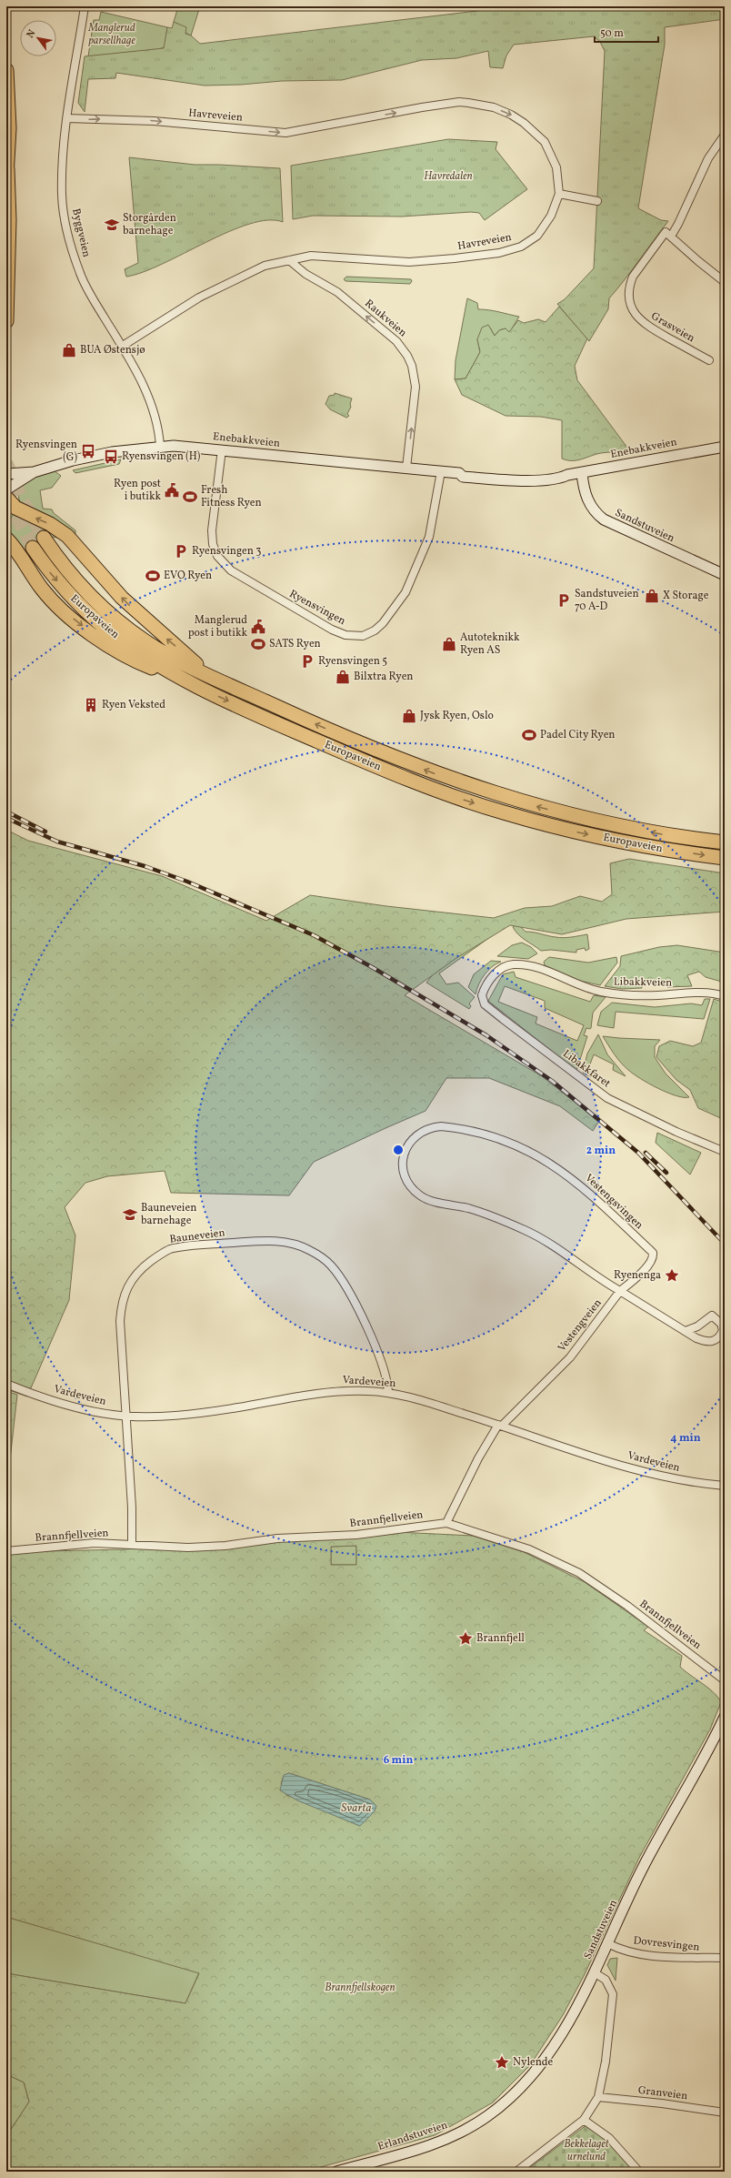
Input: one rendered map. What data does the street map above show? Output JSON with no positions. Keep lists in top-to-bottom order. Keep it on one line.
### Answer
{"streets":{"highway":["Europaveien"],"main road":["Enebakkveien","Sandstuveien","Erlandstuveien"],"street":["Havreveien","Byggveien","Raukveien","Grasveien","Ryensvingen","Libakkveien","Libakkfaret","Vestengsvingen","Bauneveien","Vestengveien","Vardeveien","Brannfjellveien","Dovresvingen","Granveien"]},"crossings":[["Havreveien","Byggveien"],["Havreveien","Raukveien"],["Byggveien","Enebakkveien"],["Raukveien","Enebakkveien"],["Enebakkveien","Sandstuveien"],["Enebakkveien","Ryensvingen"],["Sandstuveien","Dovresvingen"],["Sandstuveien","Granveien"],["Sandstuveien","Erlandstuveien"],["Libakkveien","Libakkfaret"],["Vestengsvingen","Vestengveien"],["Bauneveien","Vardeveien"],["Bauneveien","Brannfjellveien"],["Vestengveien","Vardeveien"],["Vestengveien","Brannfjellveien"]],"one_way":["Havreveien","Raukveien"],"water":["Svarta"],"parks":["Manglerud parsellhage","Havredalen","Brannfjellskogen","Bekkelaget urnelund"],"places":{"school or university":["Storgården barnehage","Bauneveien barnehage"],"shop":["BUA Østensjø","X Storage","Autoteknikk Ryen AS","Bilxtra Ryen","Jysk Ryen, Oslo"],"bus stop":["Ryensvingen (G)","Ryensvingen (H)"],"public building":["Ryen post i butikk","Manglerud post i butikk"],"sports":["Fresh Fitness Ryen","EVO Ryen","SATS Ryen","Padel City Ryen"],"parking":["Ryensvingen 3","Sandstuveien 70 A-D","Ryensvingen 5"],"building":["Ryen Veksted"],"place":["Ryenenga","Brannfjell","Nylende"]},"scale_bar":"50 m","north":"top left","rings":["2 min","4 min","6 min"]}
